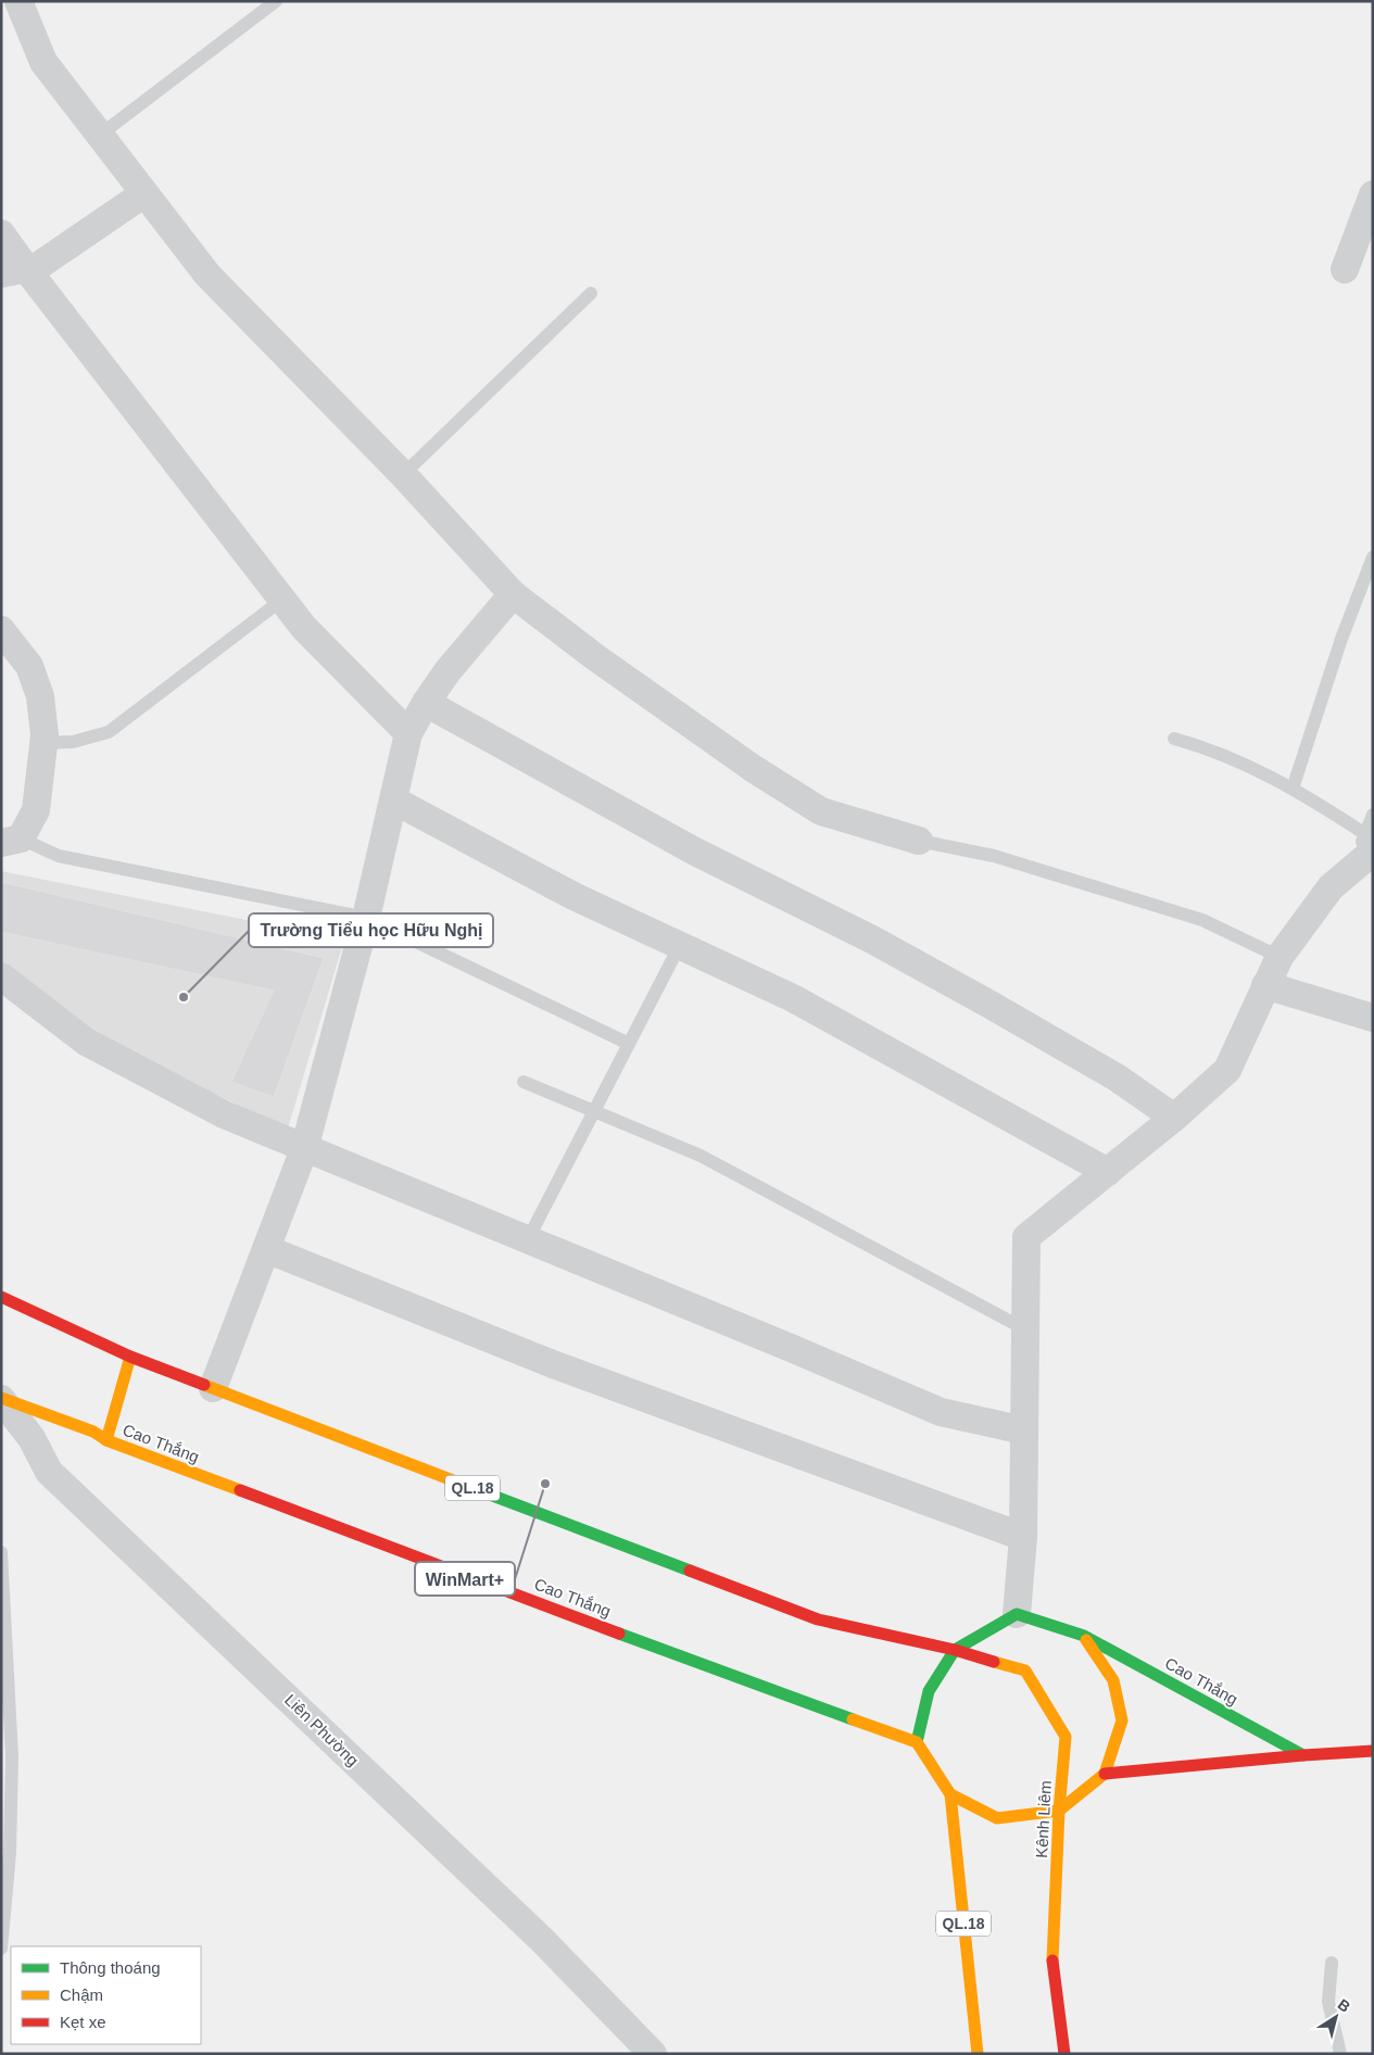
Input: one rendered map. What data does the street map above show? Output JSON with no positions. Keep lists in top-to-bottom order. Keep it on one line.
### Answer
{"streets":{"main road":["Cao Thắng","QL.18","Kênh Liêm"],"street":["Liên Phường"]},"crossings":[["Cao Thắng","QL.18"],["Cao Thắng","Liên Phường"],["Cao Thắng","Kênh Liêm"],["QL.18","Kênh Liêm"]],"places":["Trường Tiểu học Hữu Nghị","WinMart+"],"legend":["Thông thoáng","Chậm","Kẹt xe"],"north":"top right"}
